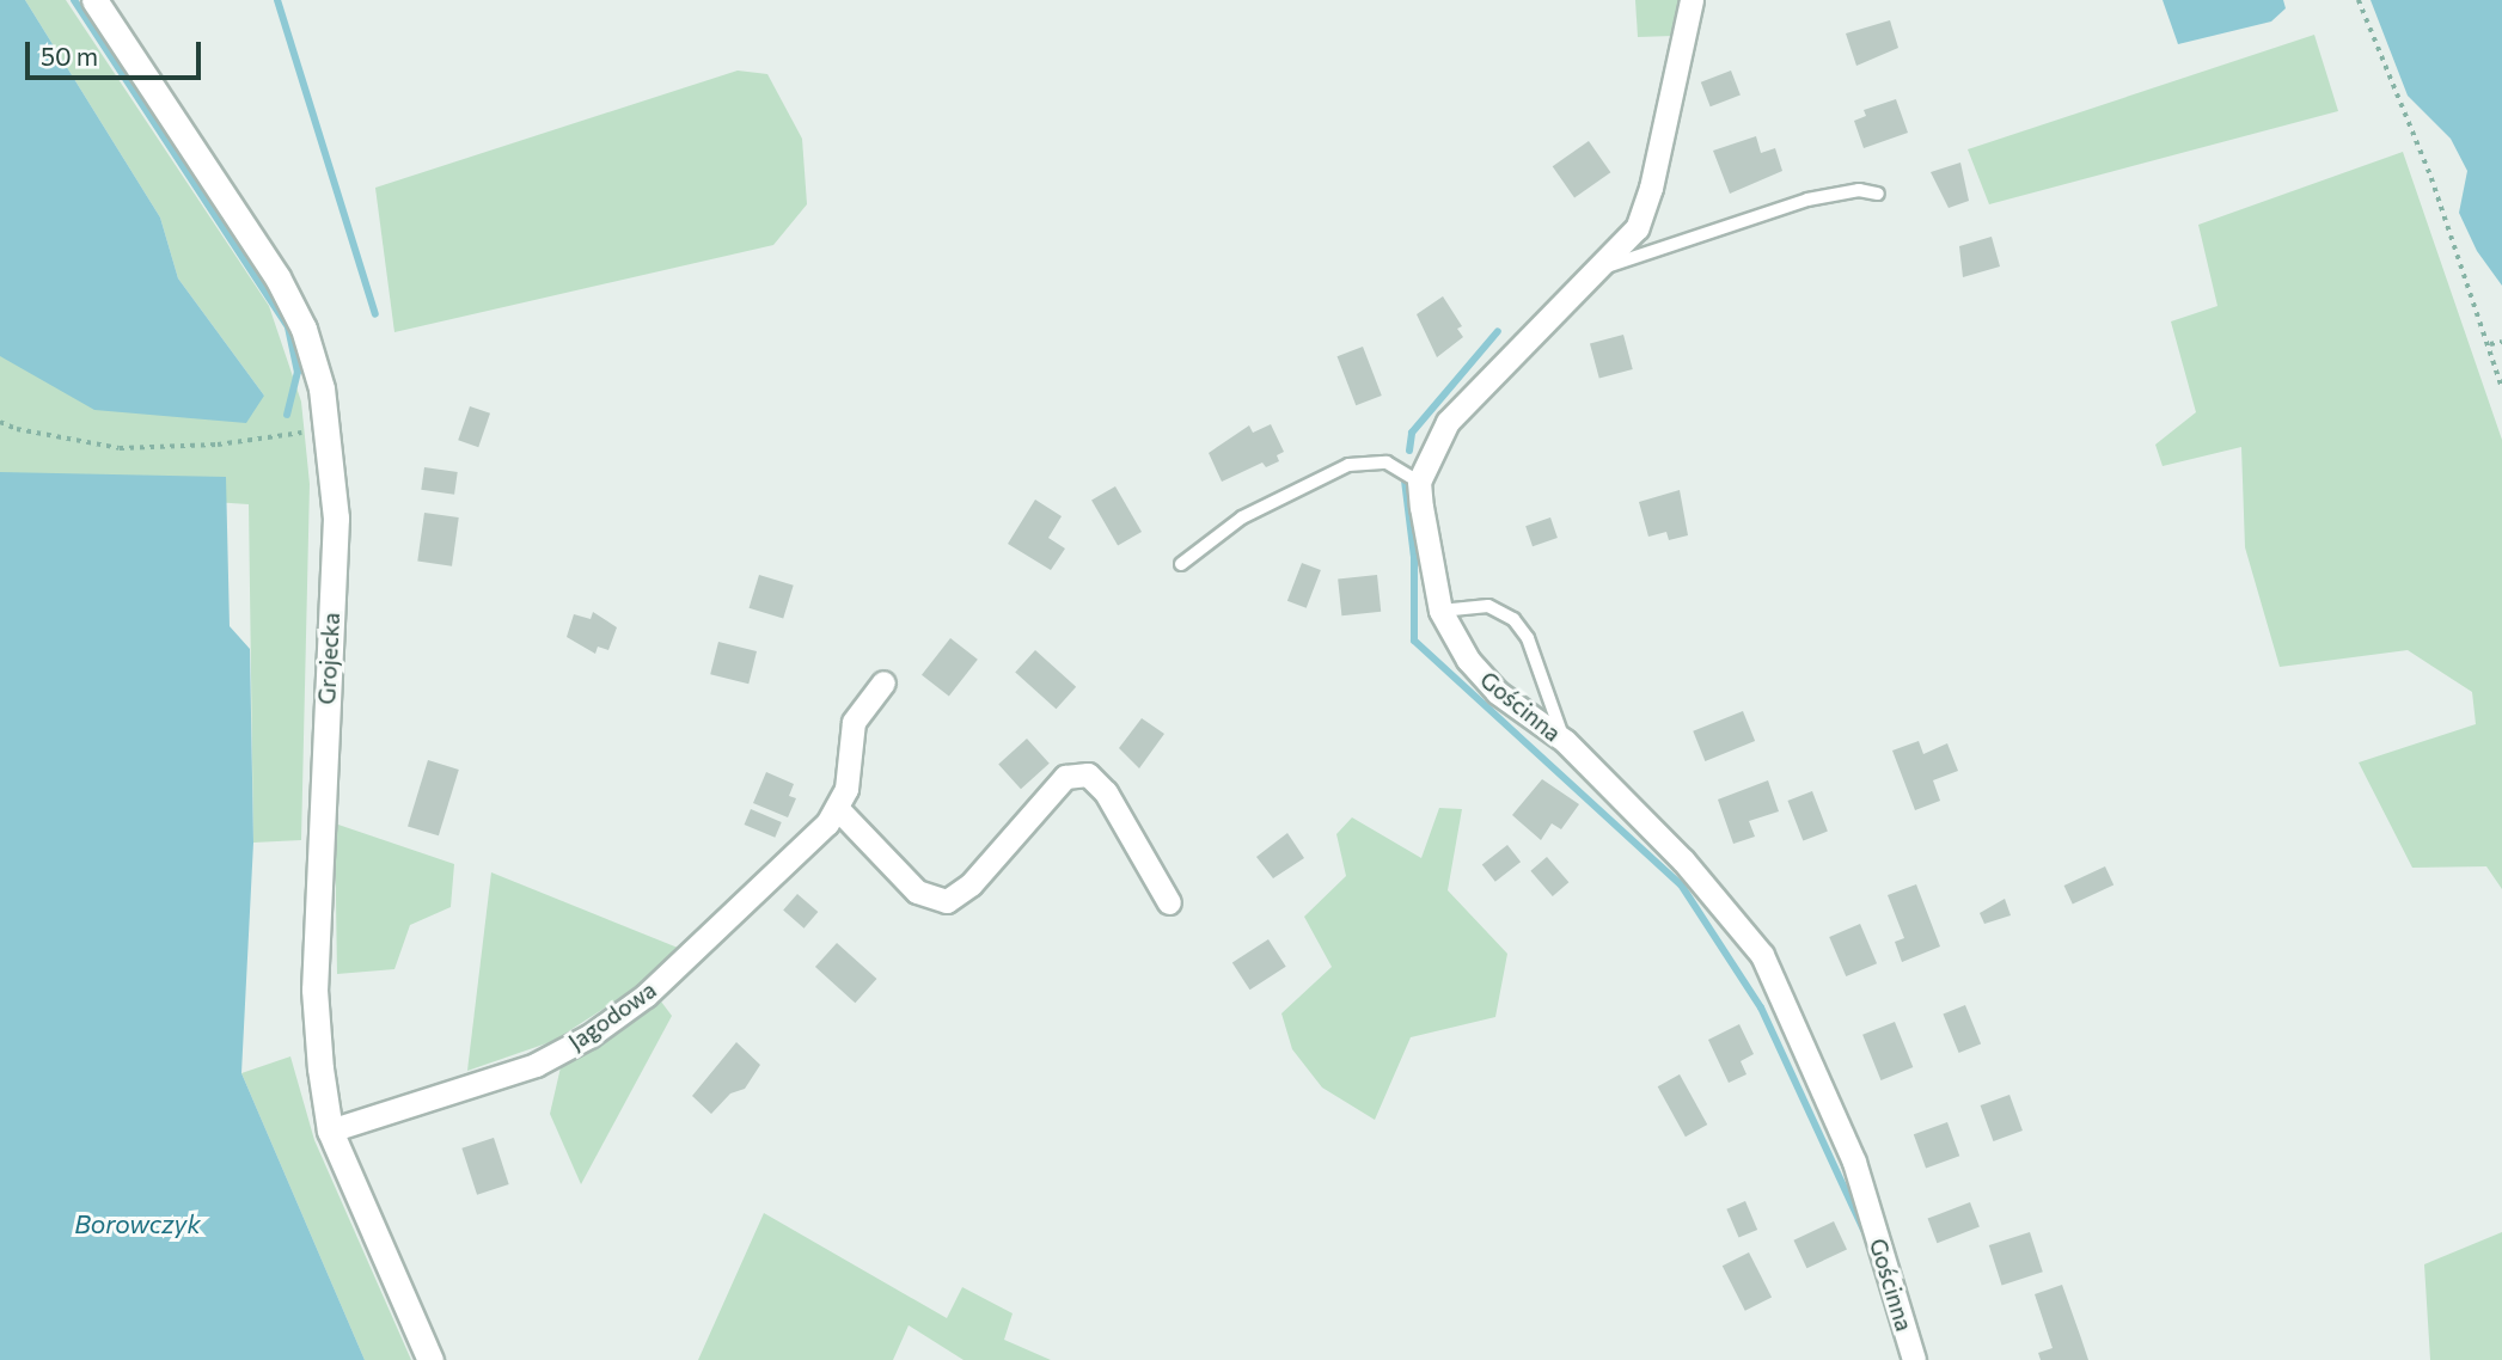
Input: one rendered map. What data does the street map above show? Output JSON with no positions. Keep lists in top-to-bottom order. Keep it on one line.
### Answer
{"streets":{"street":["Grojecka","Gościnna","Jagodowa"]},"crossings":[["Grojecka","Jagodowa"]],"water":["Borowczyk"],"scale_bar":"50 m"}
